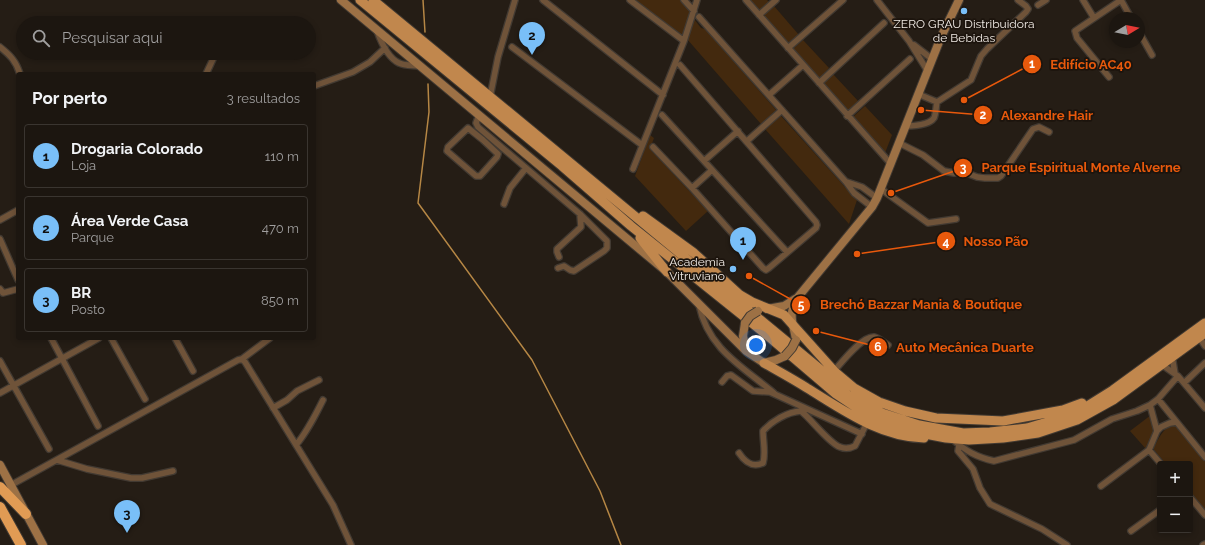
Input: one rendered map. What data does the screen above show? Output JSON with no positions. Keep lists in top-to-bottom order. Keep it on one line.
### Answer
{"places":["ZERO GRAU Distribuidora de Bebidas","Edifício AC40","Alexandre Hair","Parque Espiritual Monte Alverne","Nosso Pão","Academia Vitruviano","Brechó Bazzar Mania & Boutique","Auto Mecânica Duarte"],"north":"right","page":{"search":"Pesquisar aqui","pins":["2","1","3"],"heading":["Por perto","3 resultados"],"list":[{"mark":"1","name":"Drogaria Colorado","note":"Loja","value":"110 m"},{"mark":"2","name":"Área Verde Casa","note":"Parque","value":"470 m"},{"mark":"3","name":"BR","note":"Posto","value":"850 m"}],"map_buttons":["+","−"]}}
